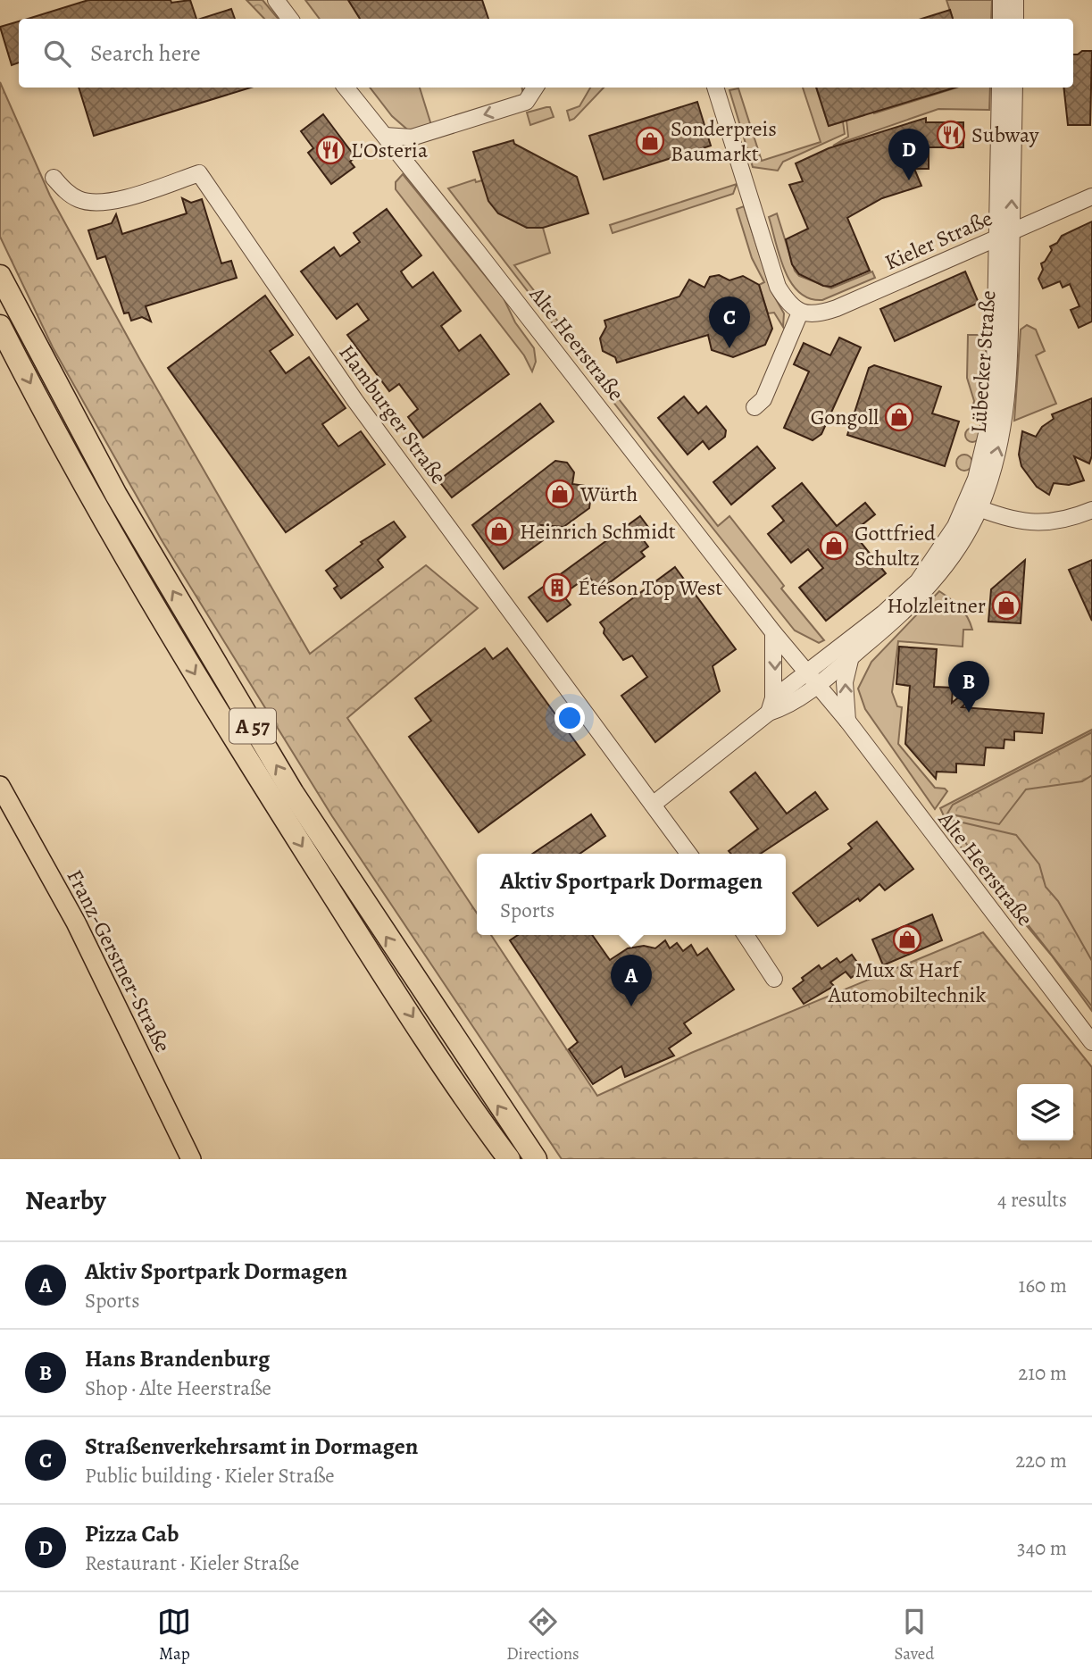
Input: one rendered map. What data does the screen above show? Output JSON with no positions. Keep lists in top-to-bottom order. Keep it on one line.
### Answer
{"streets":{"highway":["A 57"],"main road":["Franz-Gerstner-Straße"],"street":["Kieler Straße","Alte Heerstraße","Lübecker Straße","Hamburger Straße"]},"crossings":[["Kieler Straße","Lübecker Straße"],["Alte Heerstraße","Lübecker Straße"]],"places":{"restaurant":["Subway","L'Osteria"],"shop":["Sonderpreis Baumarkt","Gongoll","Würth","Heinrich Schmidt","Gottfried Schultz","Holzleitner","Mux & Harf Automobiltechnik"],"building":["Étéson Top West"]},"page":{"search":"Search here","pins":["D","C","B","A"],"popup":["Aktiv Sportpark Dormagen","Sports"],"heading":["Nearby","4 results"],"list":[{"mark":"A","name":"Aktiv Sportpark Dormagen","note":"Sports","value":"160 m"},{"mark":"B","name":"Hans Brandenburg","note":"Shop · Alte Heerstraße","value":"210 m"},{"mark":"C","name":"Straßenverkehrsamt in Dormagen","note":"Public building · Kieler Straße","value":"220 m"},{"mark":"D","name":"Pizza Cab","note":"Restaurant · Kieler Straße","value":"340 m"}],"nav":["Map","Directions","Saved"]}}
